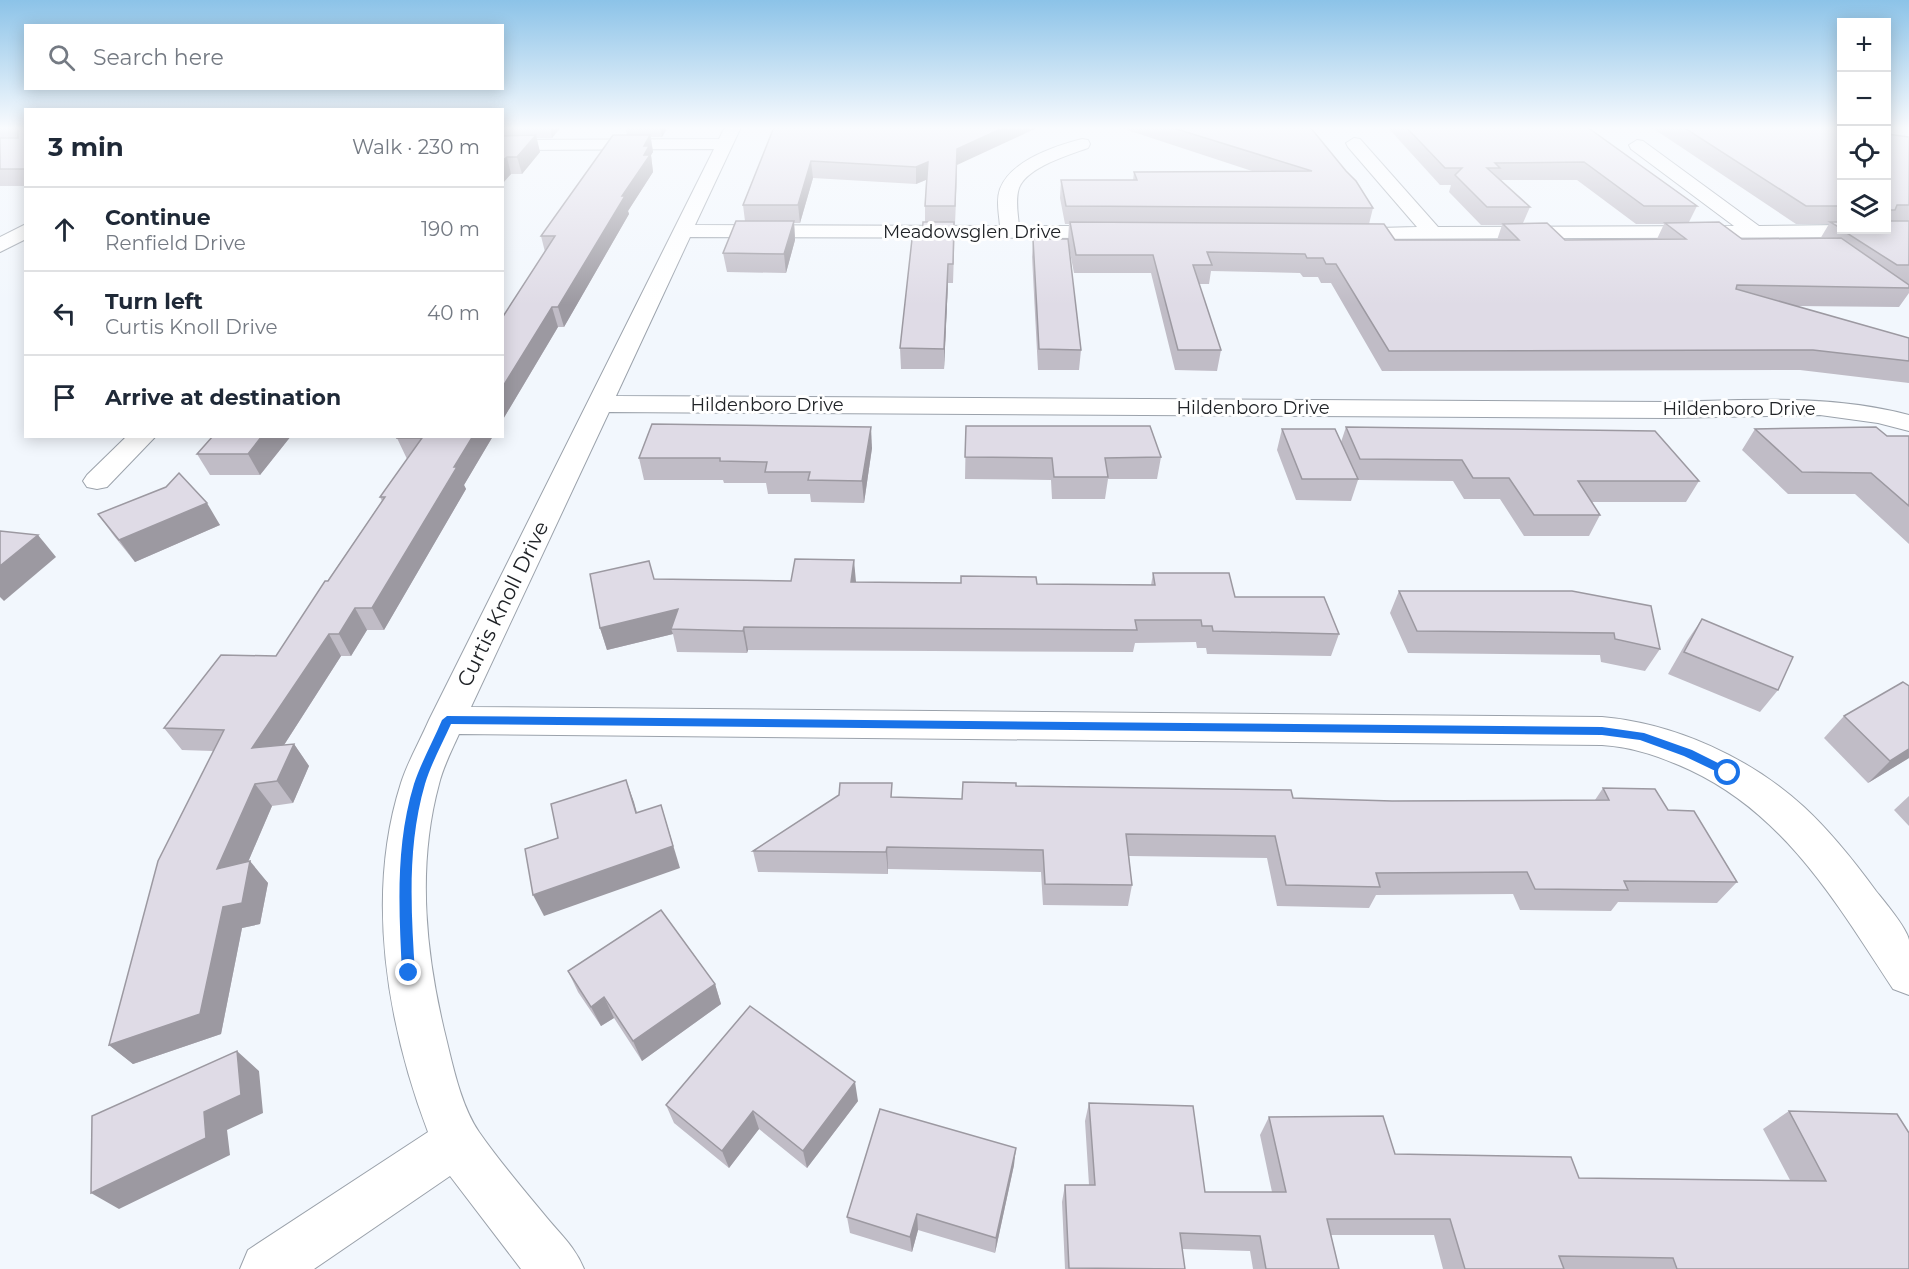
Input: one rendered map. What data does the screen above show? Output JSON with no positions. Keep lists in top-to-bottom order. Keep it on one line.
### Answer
{"streets":{"street":["Meadowsglen Drive","Hildenboro Drive","Curtis Knoll Drive"]},"crossings":[["Meadowsglen Drive","Curtis Knoll Drive"],["Hildenboro Drive","Curtis Knoll Drive"]],"page":{"map_buttons":["+","−"],"search":"Search here","heading":["3 min","Walk · 230 m"],"list":[["Continue","Renfield Drive","190 m"],["Turn left","Curtis Knoll Drive","40 m"],"Arrive at destination"]}}
